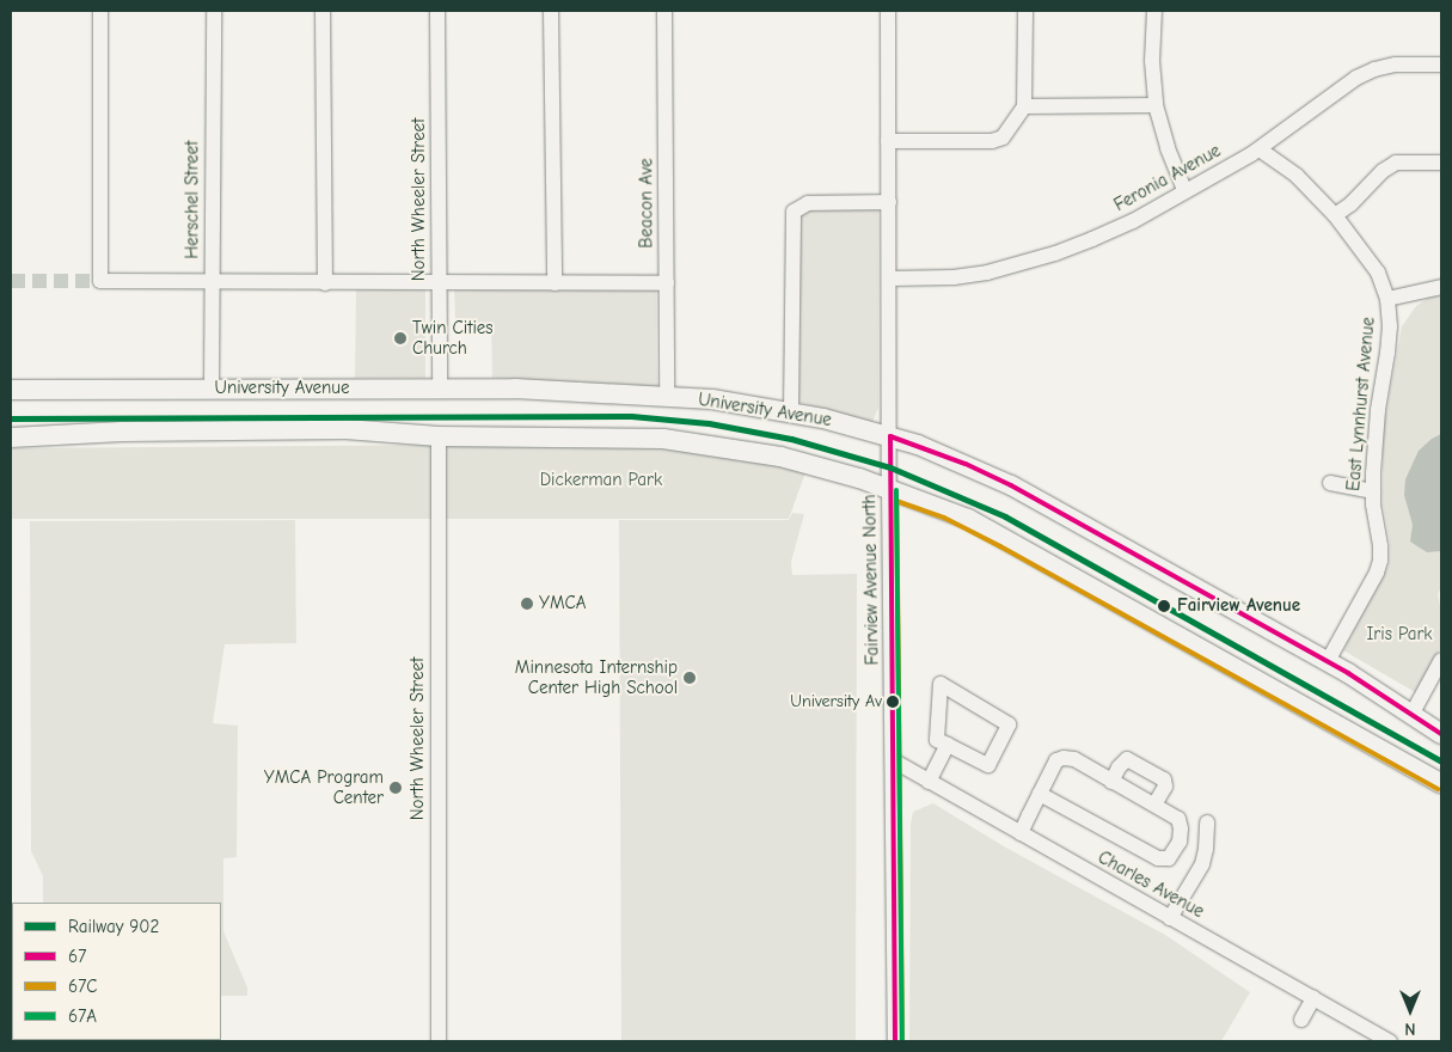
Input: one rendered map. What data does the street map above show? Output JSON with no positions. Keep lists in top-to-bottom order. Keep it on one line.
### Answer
{"streets":{"main road":["University Avenue"],"street":["Feronia Avenue","Herschel Street","North Wheeler Street","Beacon Ave","East Lynnhurst Avenue","Fairview Avenue North","Charles Avenue"]},"crossings":[["Feronia Avenue","East Lynnhurst Avenue"],["Feronia Avenue","Fairview Avenue North"],["Herschel Street","University Avenue"],["North Wheeler Street","University Avenue"],["Beacon Ave","University Avenue"],["University Avenue","East Lynnhurst Avenue"],["University Avenue","Fairview Avenue North"],["Fairview Avenue North","Charles Avenue"]],"parks":["Dickerman Park","Iris Park"],"places":["Twin Cities Church","YMCA","Fairview Avenue","Minnesota Internship Center High School","University Av","YMCA Program Center"],"lines":["rail line 902","transit line 67","transit line 67A","transit line 67C"],"legend":["Railway 902","67","67C","67A"],"north":"bottom"}
